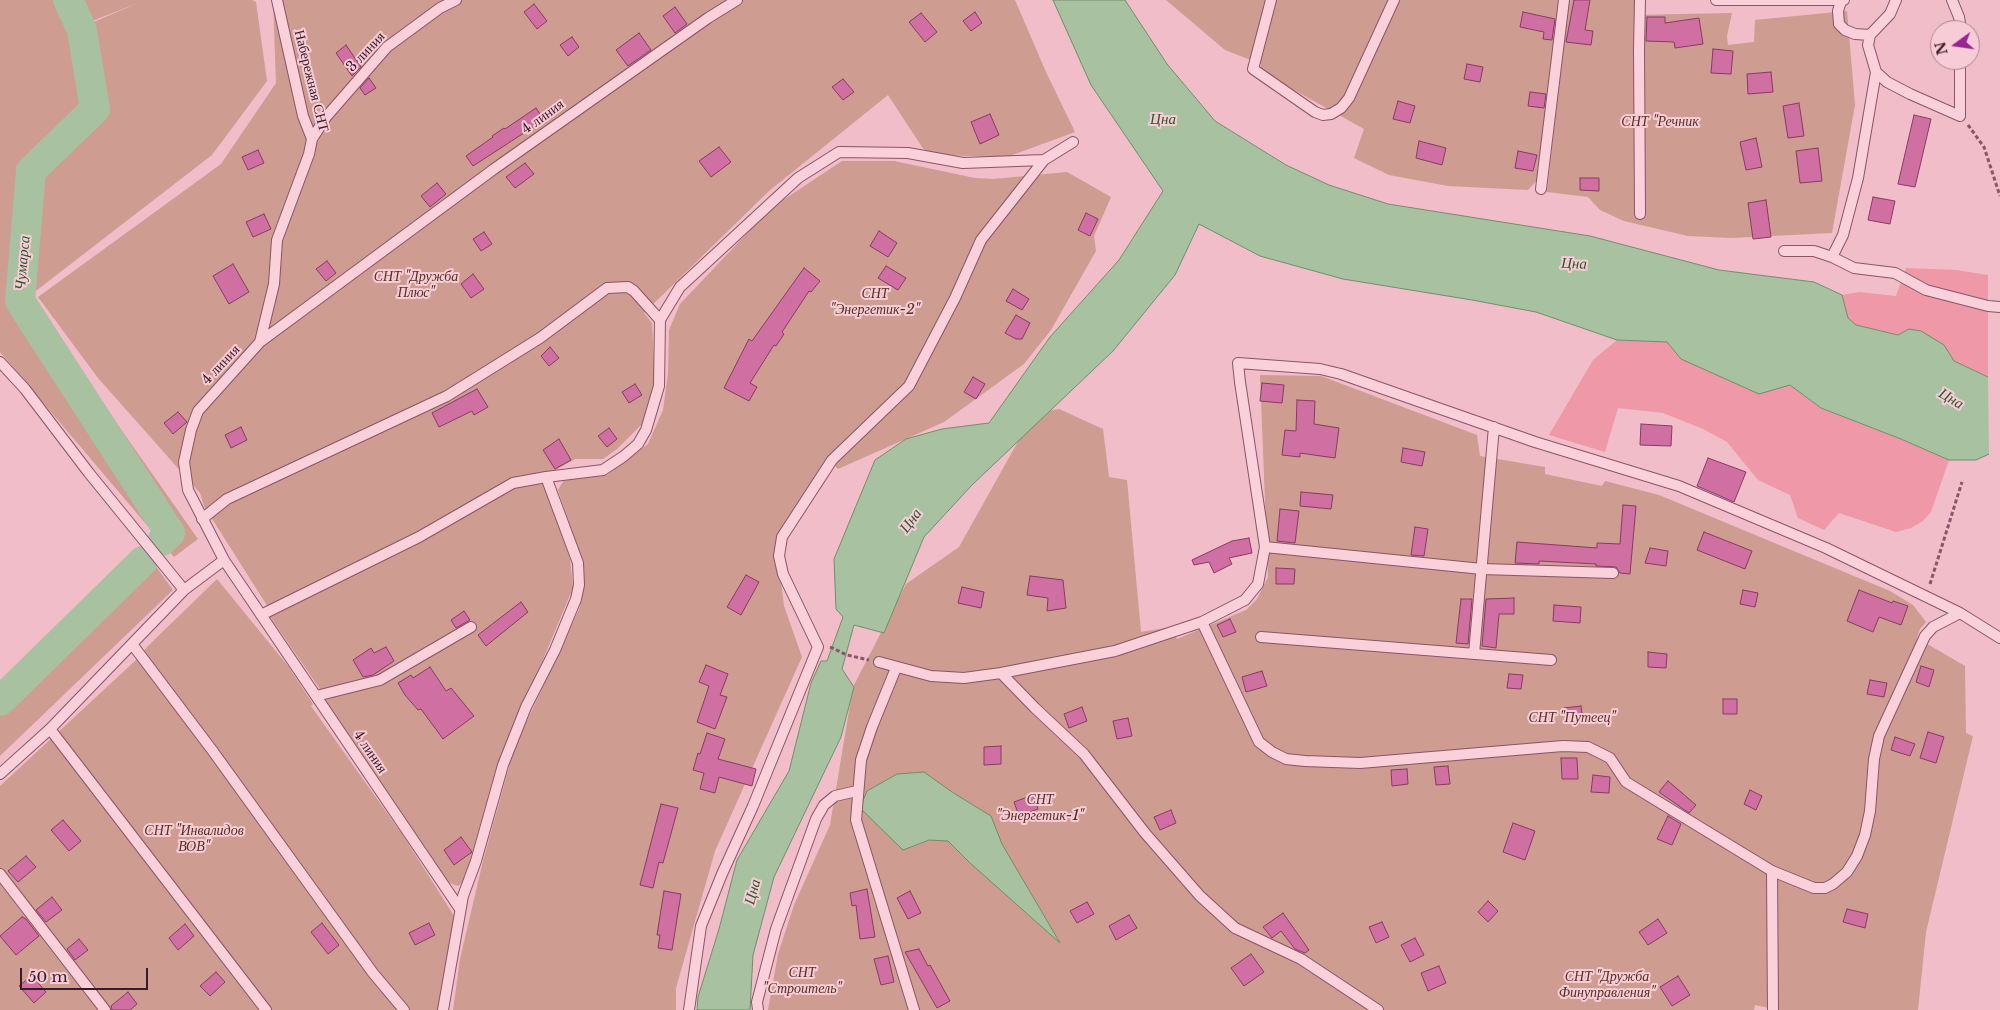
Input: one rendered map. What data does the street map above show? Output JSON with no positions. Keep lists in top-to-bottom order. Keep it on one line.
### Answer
{"streets":{"lane":["3 линия","Набережная СНТ","4 линия"]},"crossings":[["3 линия","Набережная СНТ"],["Набережная СНТ","4 линия"]],"water":["Цна","Чумарса"],"parks":["СНТ \"Речник","СНТ \"Дружба Плюс\"","СНТ \"Энергетик-2\"","СНТ \"Путеец\"","СНТ \"Энергетик-1\"","СНТ \"Инвалидов ВОВ\"","СНТ \"Строитель\"","СНТ \"Дружба Финуправления\""],"scale_bar":"50 m","north":"left"}
